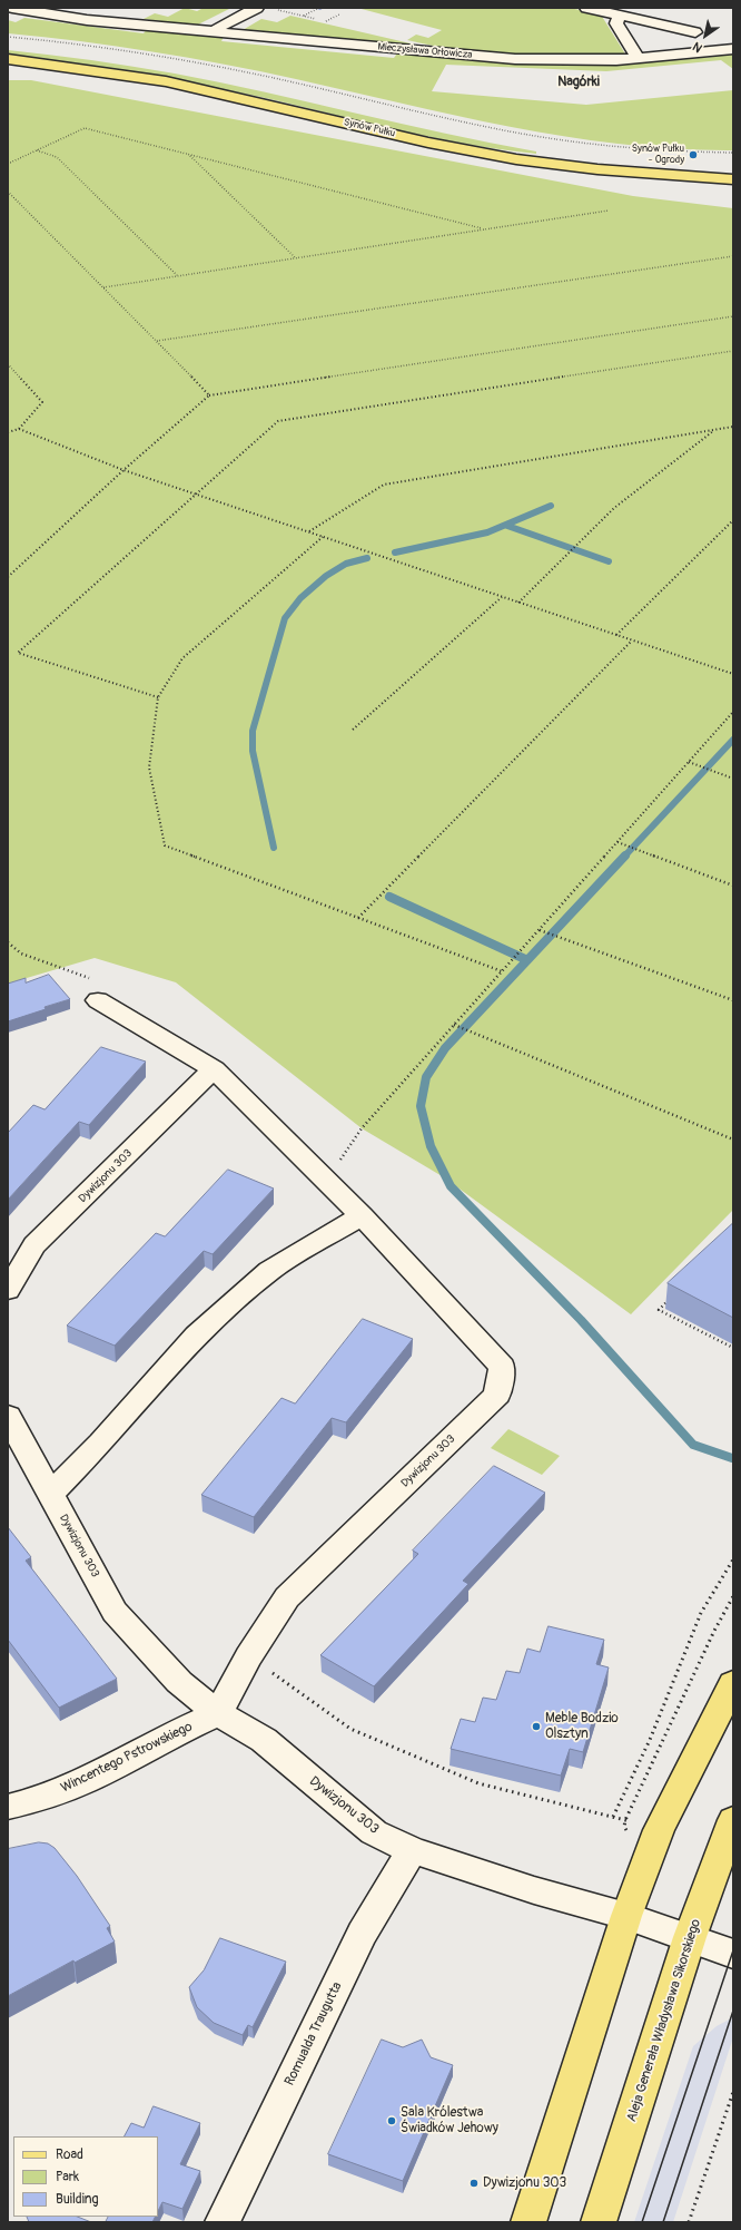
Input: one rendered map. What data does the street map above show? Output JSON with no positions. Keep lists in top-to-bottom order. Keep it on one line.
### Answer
{"streets":{"main road":["Synów Pułku","Aleja Generała Władysława Sikorskiego"],"street":["Mieczysława Orłowicza","Dywizjonu 303","Wincentego Pstrowskiego","Romualda Traugutta"]},"crossings":[["Dywizjonu 303","Wincentego Pstrowskiego"],["Dywizjonu 303","Romualda Traugutta"]],"districts":["Nagórki"],"places":["Synów Pułku - Ogrody","Meble Bodzio Olsztyn","Sala Królestwa Świadków Jehowy","Dywizjonu 303"],"legend":["Road","Park","Building"],"north":"bottom left"}
